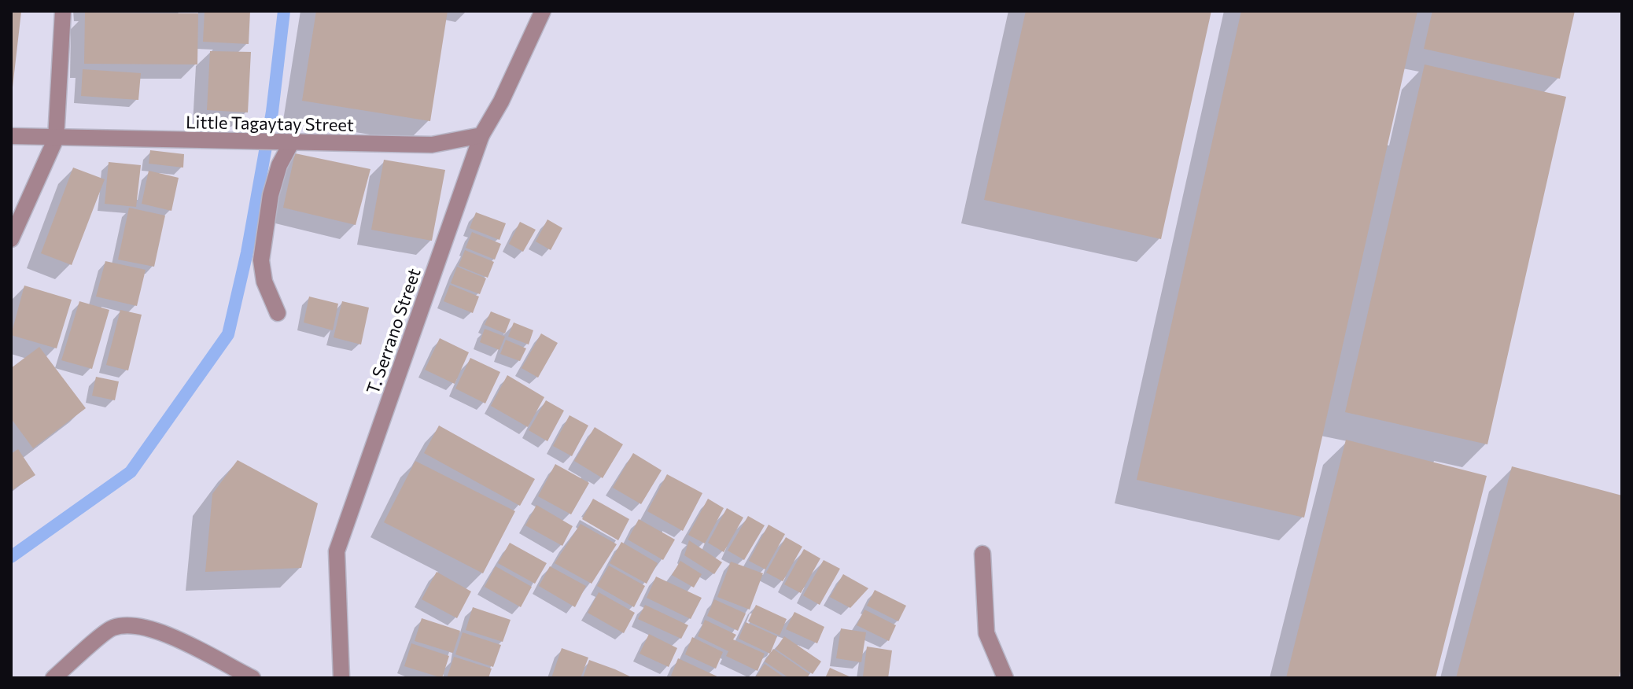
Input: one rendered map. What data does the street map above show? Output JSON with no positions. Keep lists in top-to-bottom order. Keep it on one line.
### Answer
{"streets":{"street":["Little Tagaytay Street","T. Serrano Street"]},"crossings":[["Little Tagaytay Street","T. Serrano Street"]]}
